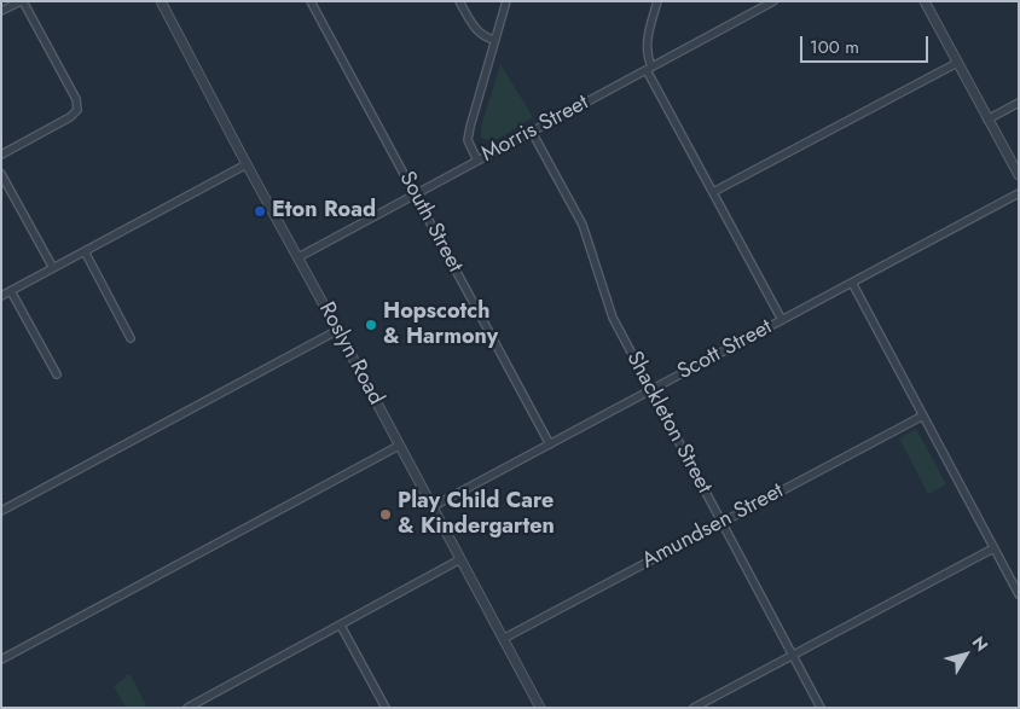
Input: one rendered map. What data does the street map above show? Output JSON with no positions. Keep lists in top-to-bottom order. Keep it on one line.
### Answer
{"streets":{"street":["Morris Street","South Street","Scott Street","Roslyn Road","Shackleton Street","Amundsen Street"]},"crossings":[["Morris Street","South Street"],["Morris Street","Roslyn Road"],["Morris Street","Shackleton Street"],["South Street","Scott Street"],["Scott Street","Roslyn Road"],["Scott Street","Shackleton Street"],["Roslyn Road","Amundsen Street"],["Shackleton Street","Amundsen Street"]],"places":["Eton Road","Hopscotch & Harmony","Play Child Care & Kindergarten"],"scale_bar":"100 m","north":"top right"}
